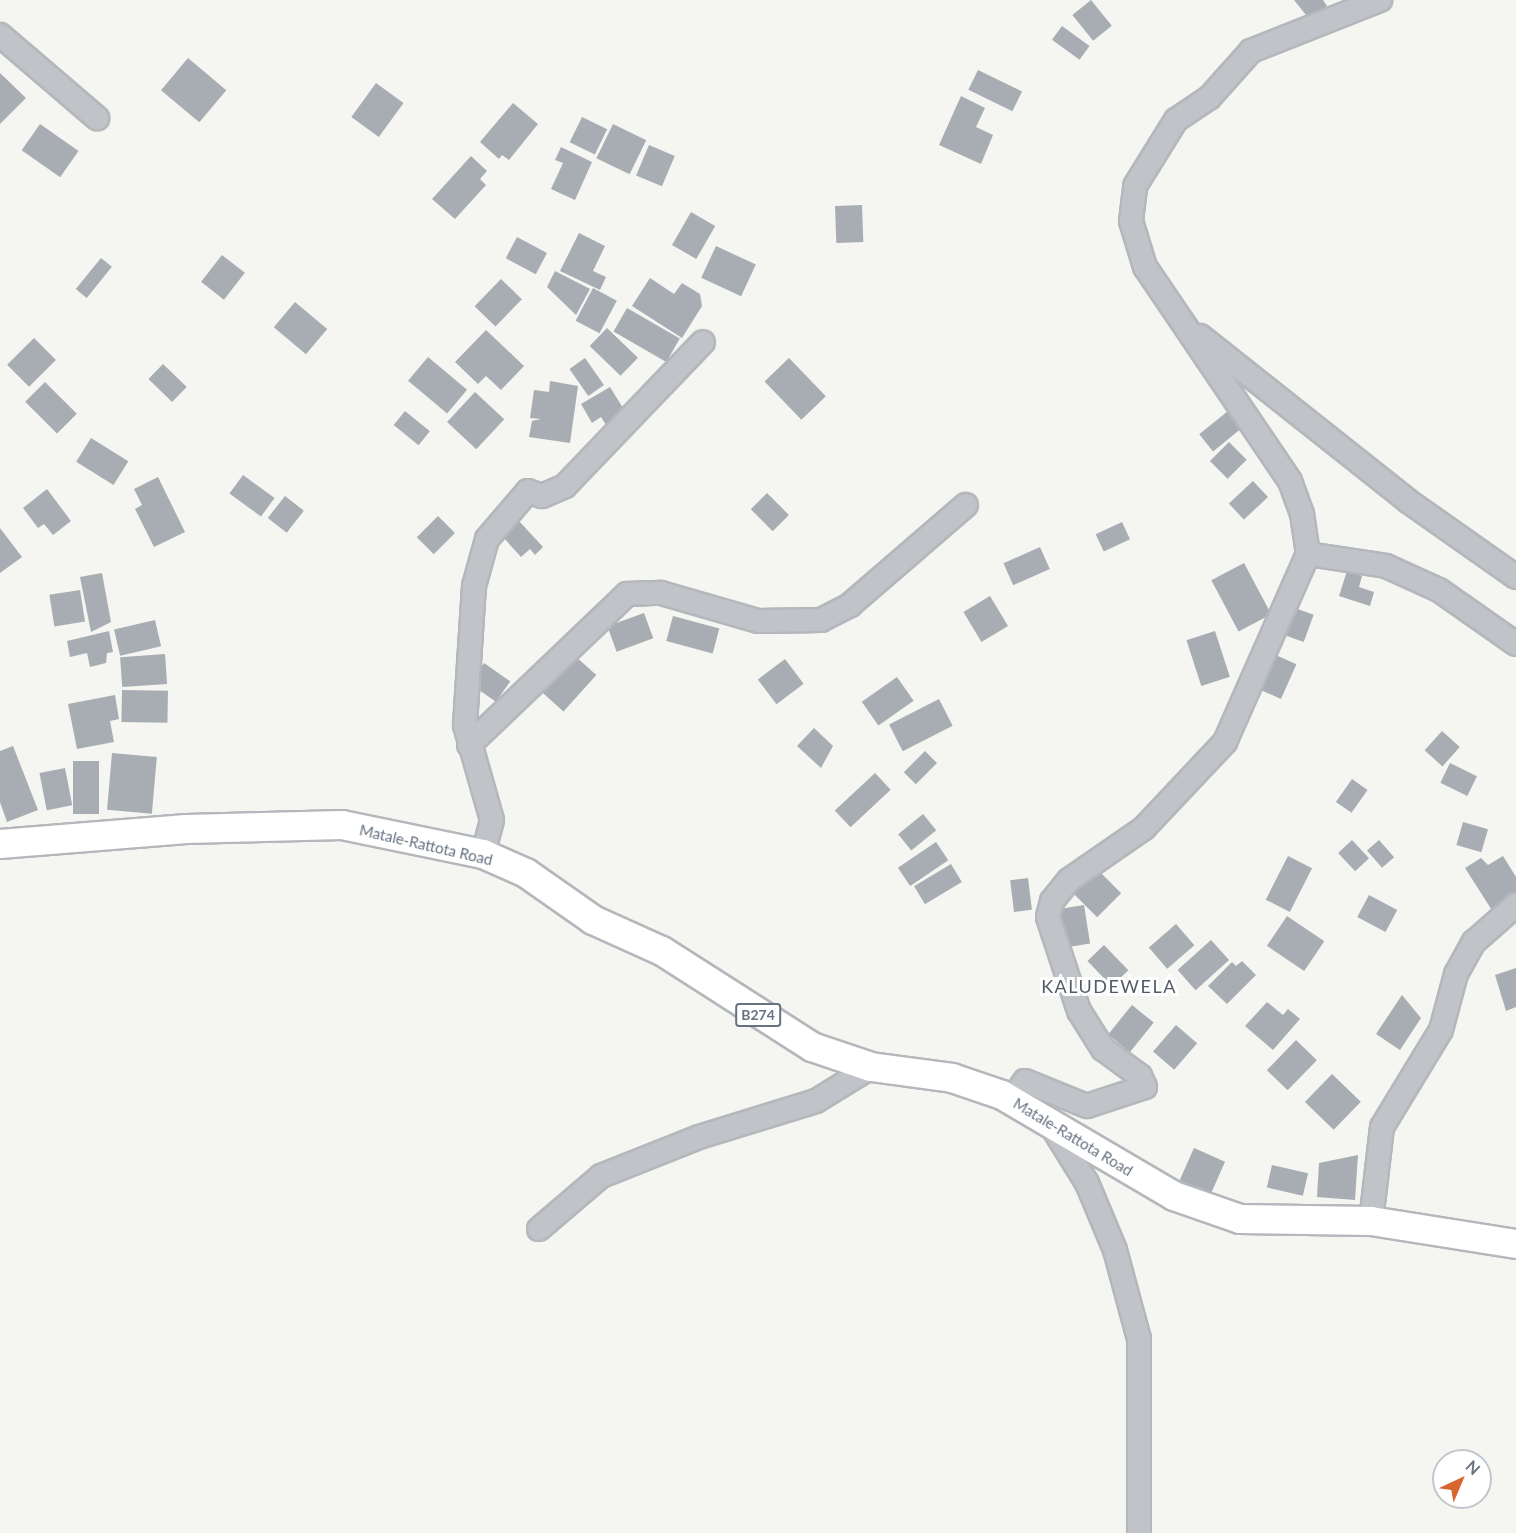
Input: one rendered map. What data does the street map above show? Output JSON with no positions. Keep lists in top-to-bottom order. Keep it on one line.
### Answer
{"streets":{"main road":["Matale-Rattota Road","B274"]},"districts":["KALUDEWELA"],"north":"top right"}
